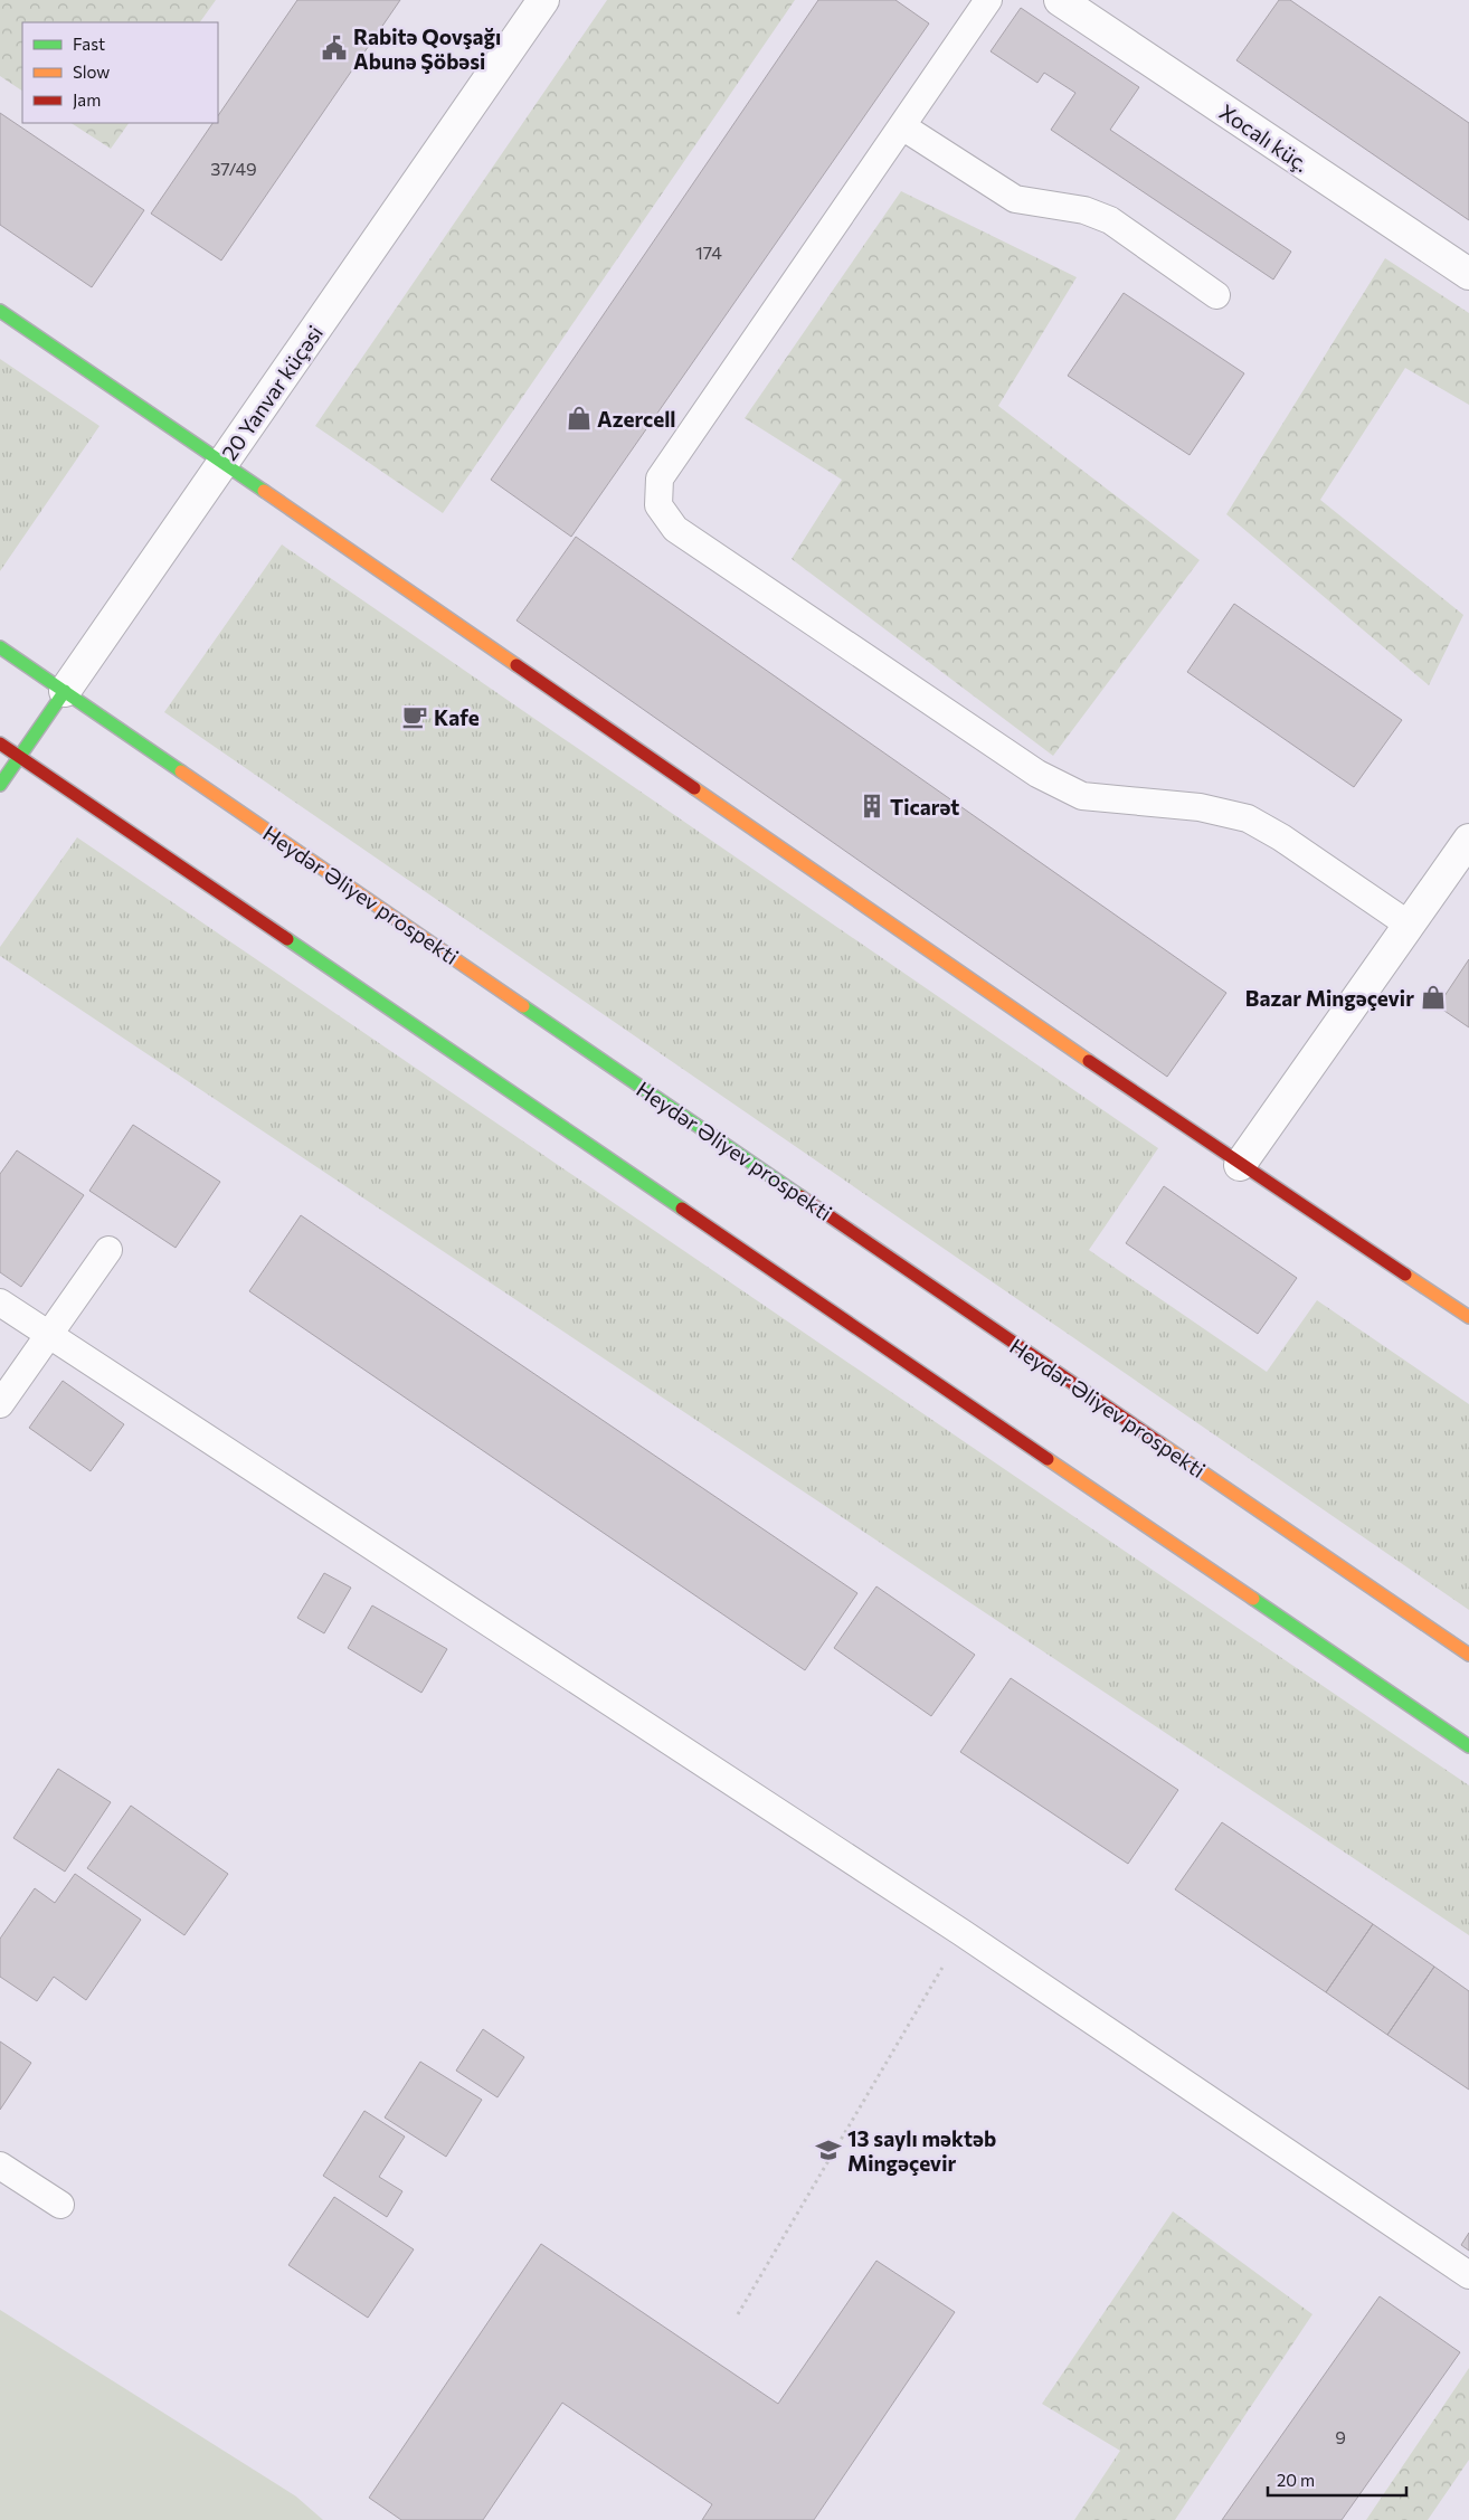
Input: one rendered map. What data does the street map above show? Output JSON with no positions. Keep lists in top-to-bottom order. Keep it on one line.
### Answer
{"streets":{"main road":["20 Yanvar küçəsi","Heydər Əliyev prospekti"],"street":["Xocalı küç."]},"crossings":[["20 Yanvar küçəsi","Heydər Əliyev prospekti"]],"places":{"public building":["Rabitə Qovşağı Abunə Şöbəsi"],"shop":["Azercell","Bazar Mingəçevir"],"cafe":["Kafe"],"building":["Ticarət"],"school or university":["13 saylı məktəb Mingəçevir"]},"house_numbers":["37/49","174","9"],"legend":["Fast","Slow","Jam"],"scale_bar":"20 m"}
